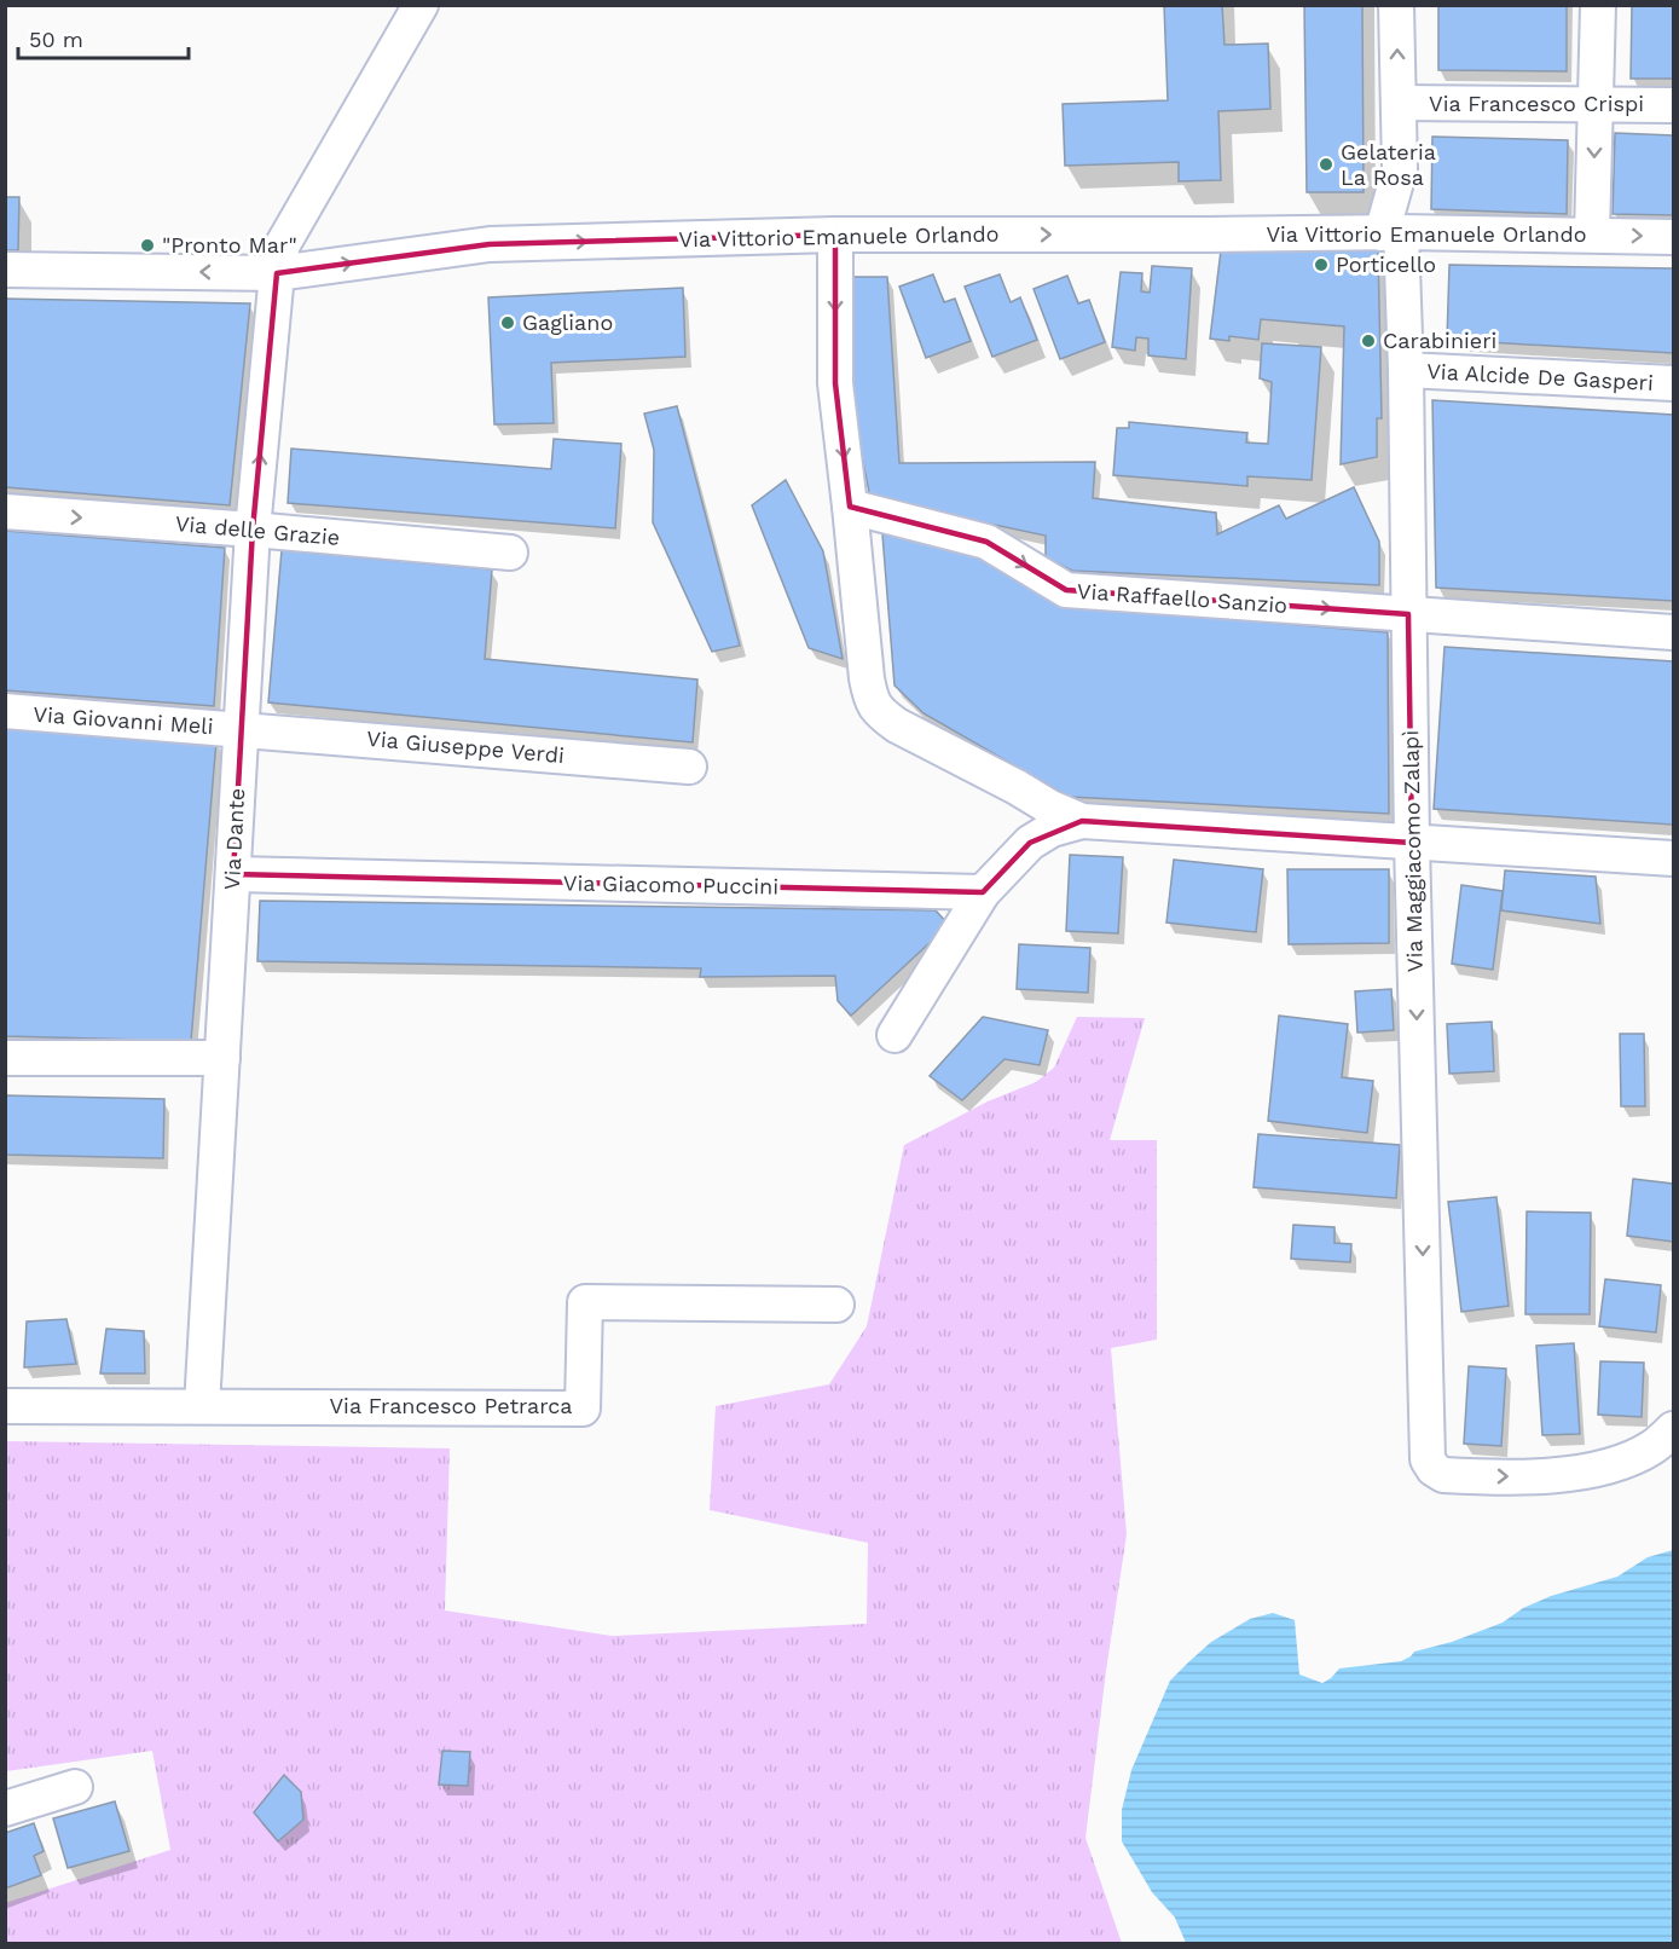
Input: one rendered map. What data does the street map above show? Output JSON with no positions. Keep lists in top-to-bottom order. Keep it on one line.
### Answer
{"streets":{"street":["Via Francesco Crispi","Via Vittorio Emanuele Orlando","Via Alcide De Gasperi","Via delle Grazie","Via Raffaello Sanzio","Via Giovanni Meli","Via Giuseppe Verdi","Via Dante","Via Maggiacomo Zalapì","Via Giacomo Puccini","Via Francesco Petrarca"]},"crossings":[["Via Francesco Crispi","Via Maggiacomo Zalapì"],["Via Vittorio Emanuele Orlando","Via Dante"],["Via Vittorio Emanuele Orlando","Via Maggiacomo Zalapì"],["Via Alcide De Gasperi","Via Maggiacomo Zalapì"],["Via delle Grazie","Via Dante"],["Via Raffaello Sanzio","Via Maggiacomo Zalapì"],["Via Giovanni Meli","Via Giuseppe Verdi"],["Via Giovanni Meli","Via Dante"],["Via Giuseppe Verdi","Via Dante"],["Via Dante","Via Giacomo Puccini"],["Via Dante","Via Francesco Petrarca"]],"one_way":["Via delle Grazie"],"places":["Gelateria La Rosa","\"Pronto Mar\"","Porticello","Gagliano","Carabinieri"],"scale_bar":"50 m"}
